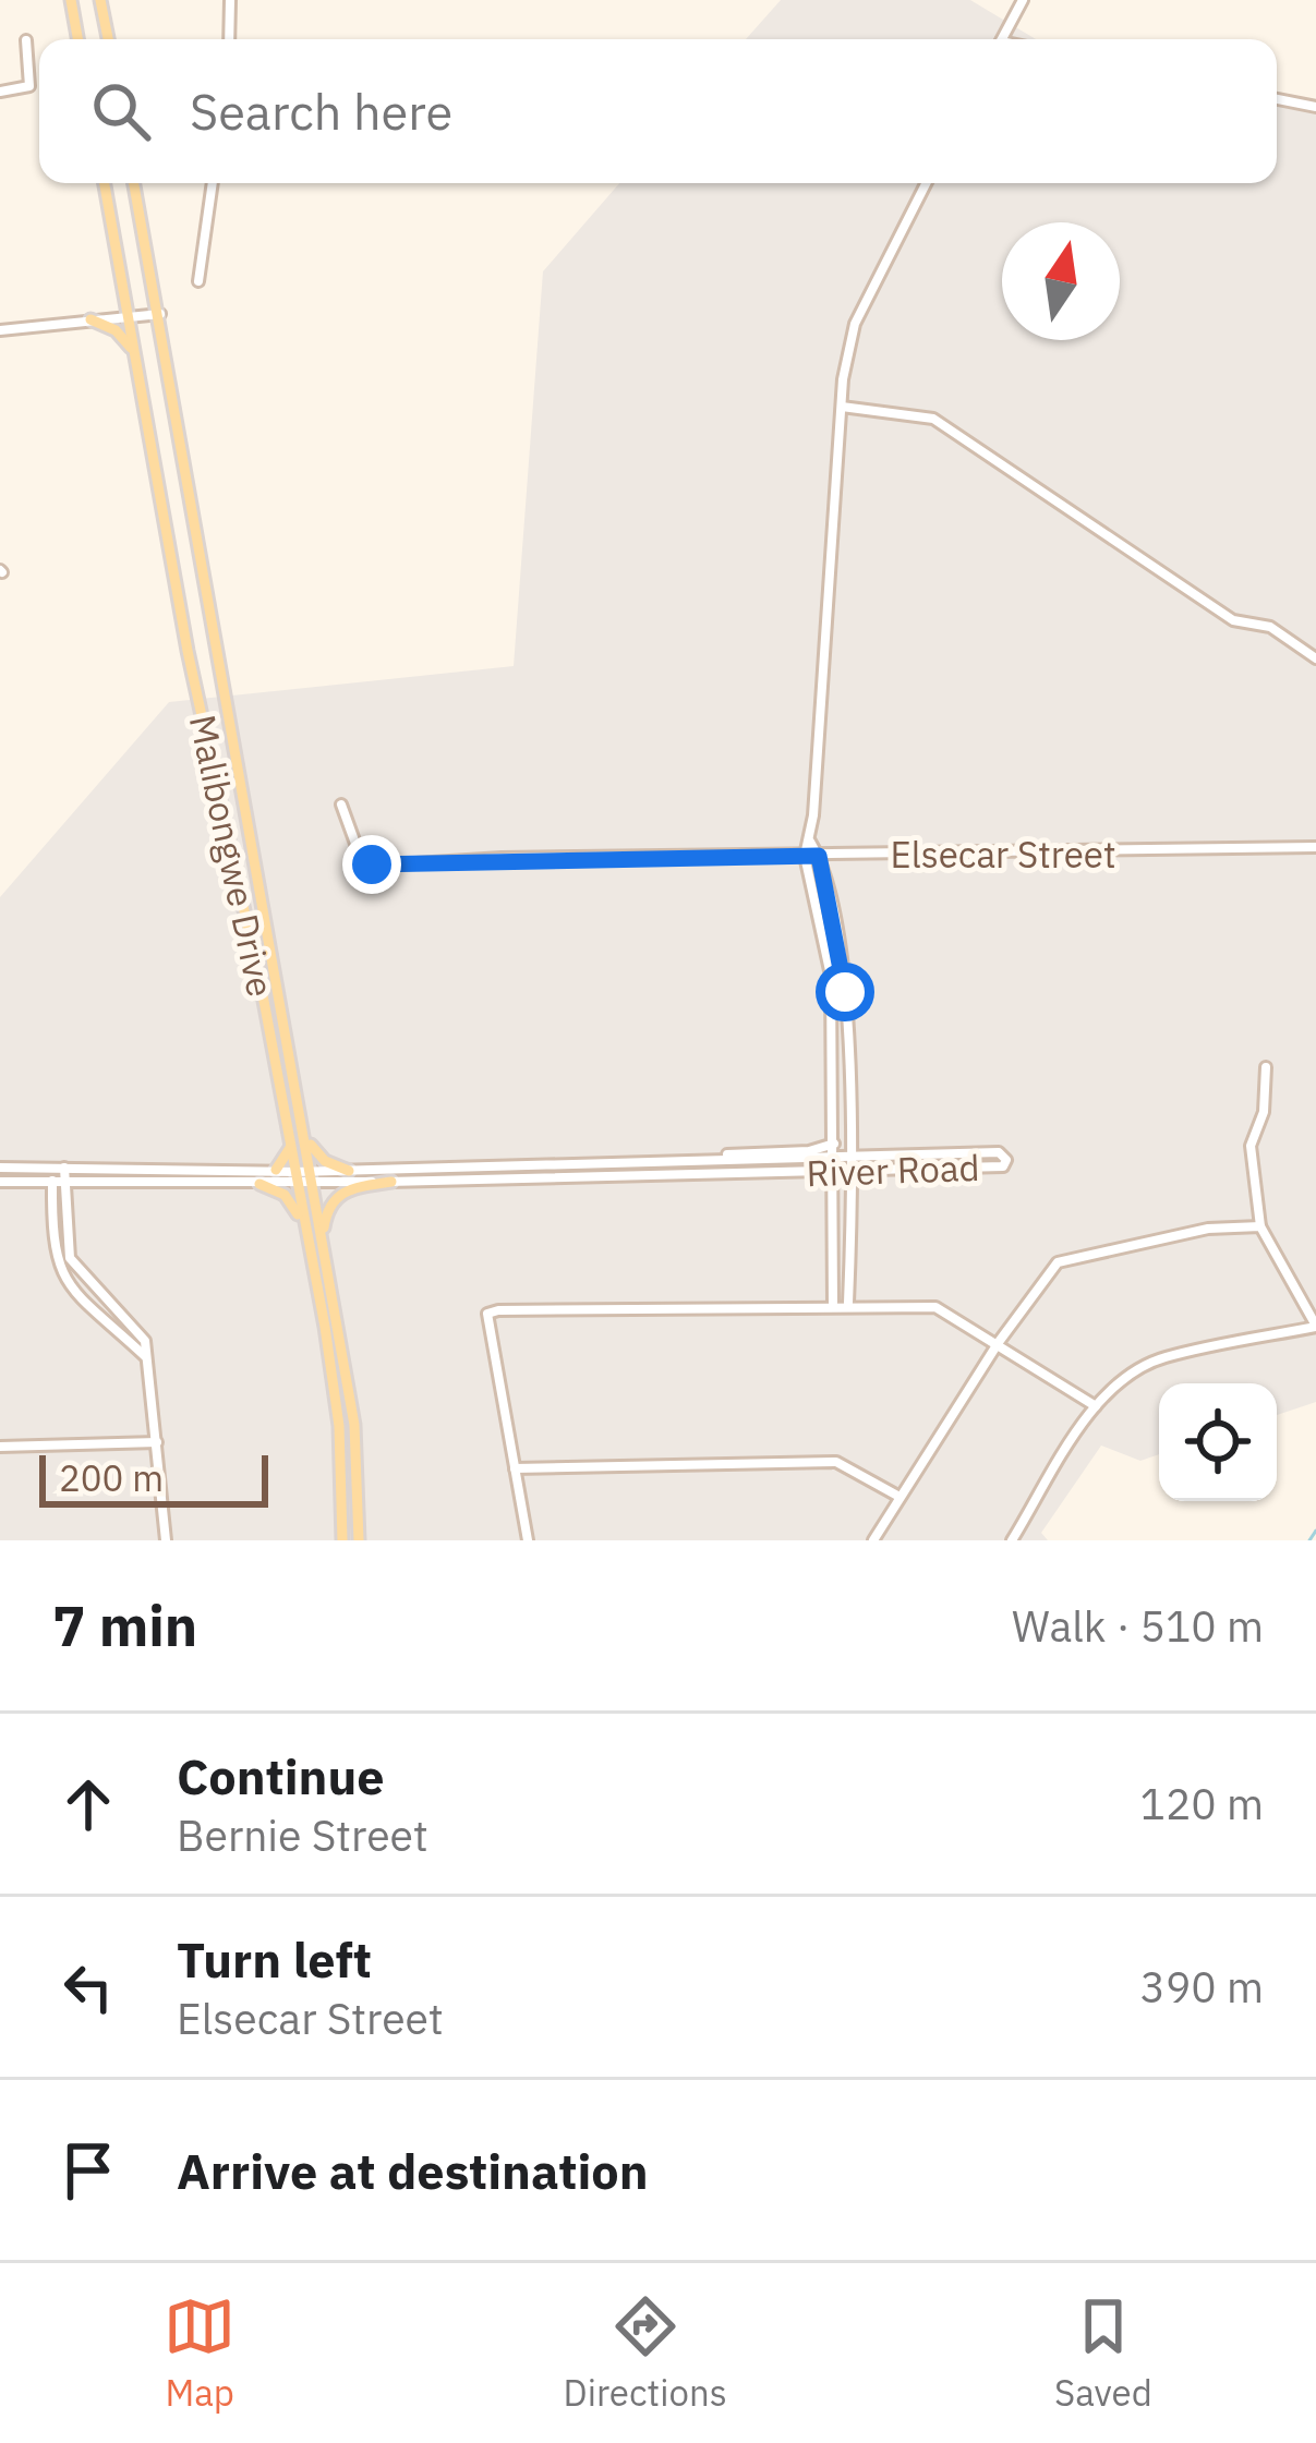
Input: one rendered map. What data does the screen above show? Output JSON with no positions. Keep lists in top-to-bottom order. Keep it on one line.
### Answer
{"streets":{"main road":["Malibongwe Drive"],"street":["Elsecar Street","River Road"]},"crossings":[["Malibongwe Drive","River Road"]],"scale_bar":"200 m","north":"top","page":{"search":"Search here","scale":"200 m","heading":["7 min","Walk · 510 m"],"list":[["Continue","Bernie Street","120 m"],["Turn left","Elsecar Street","390 m"],"Arrive at destination"],"nav":["Map","Directions","Saved"]}}
